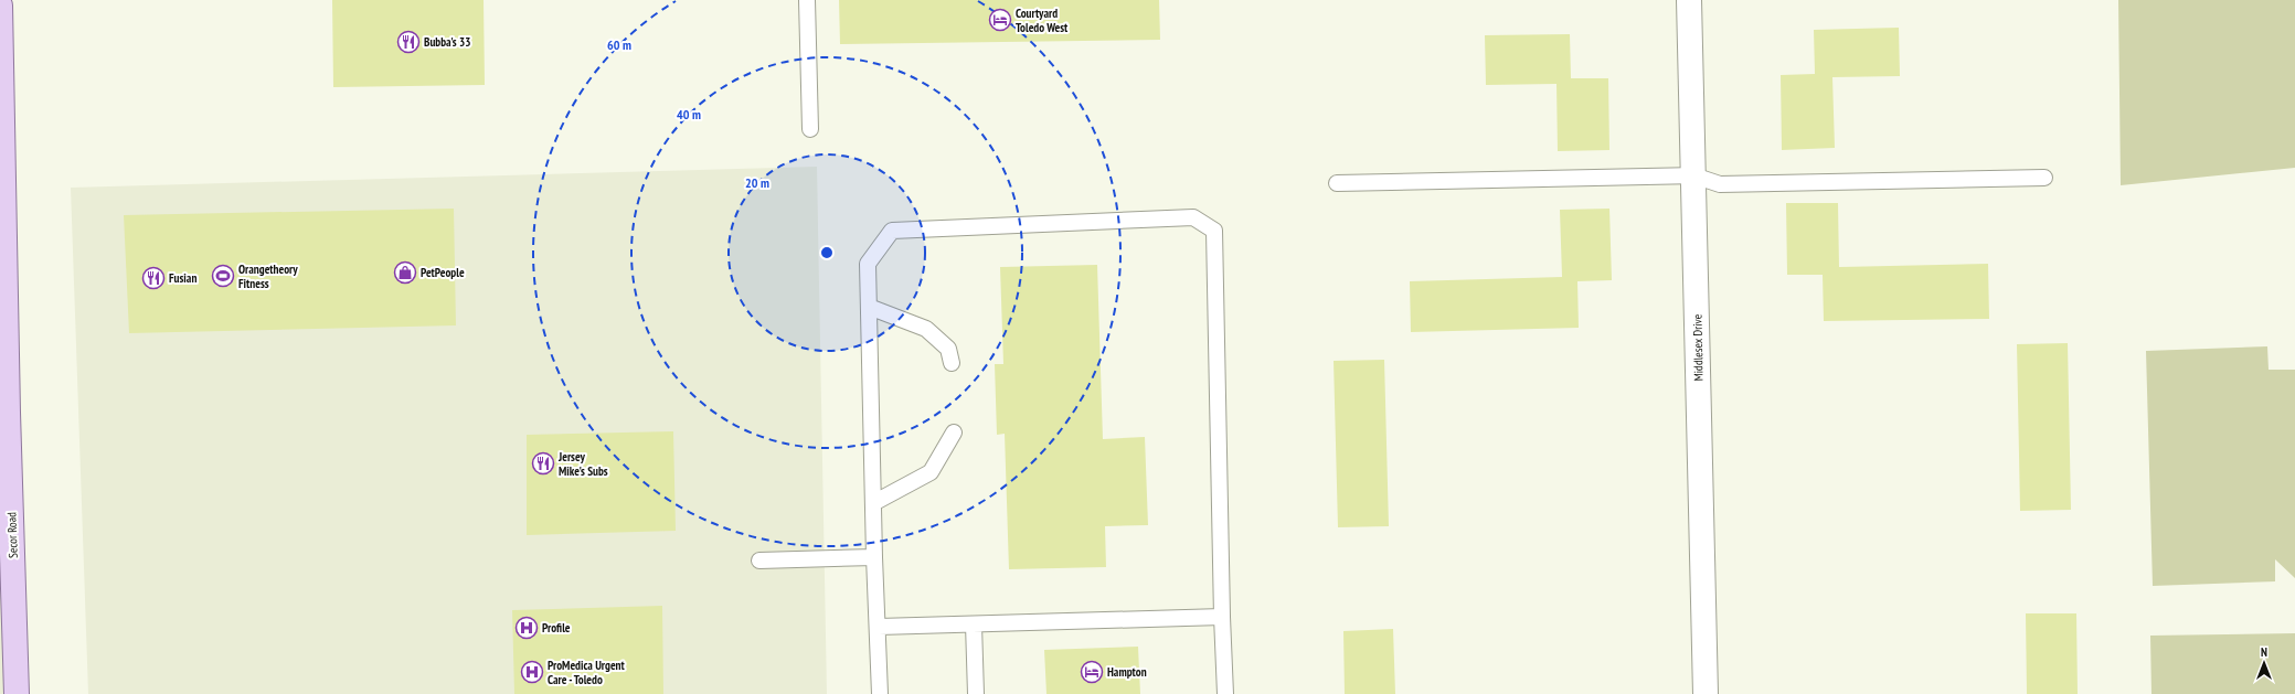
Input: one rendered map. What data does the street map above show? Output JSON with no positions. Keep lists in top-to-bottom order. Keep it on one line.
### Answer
{"streets":{"main road":["Secor Road"],"street":["Middlesex Drive"]},"places":{"hotel":["Courtyard Toledo West","Hampton"],"restaurant":["Bubba's 33","Fusian","Jersey Mike's Subs"],"shop":["PetPeople"],"sports":["Orangetheory Fitness"],"hospital":["Profile","ProMedica Urgent Care - Toledo"]},"north":"top","rings":["60 m","40 m","20 m"]}
